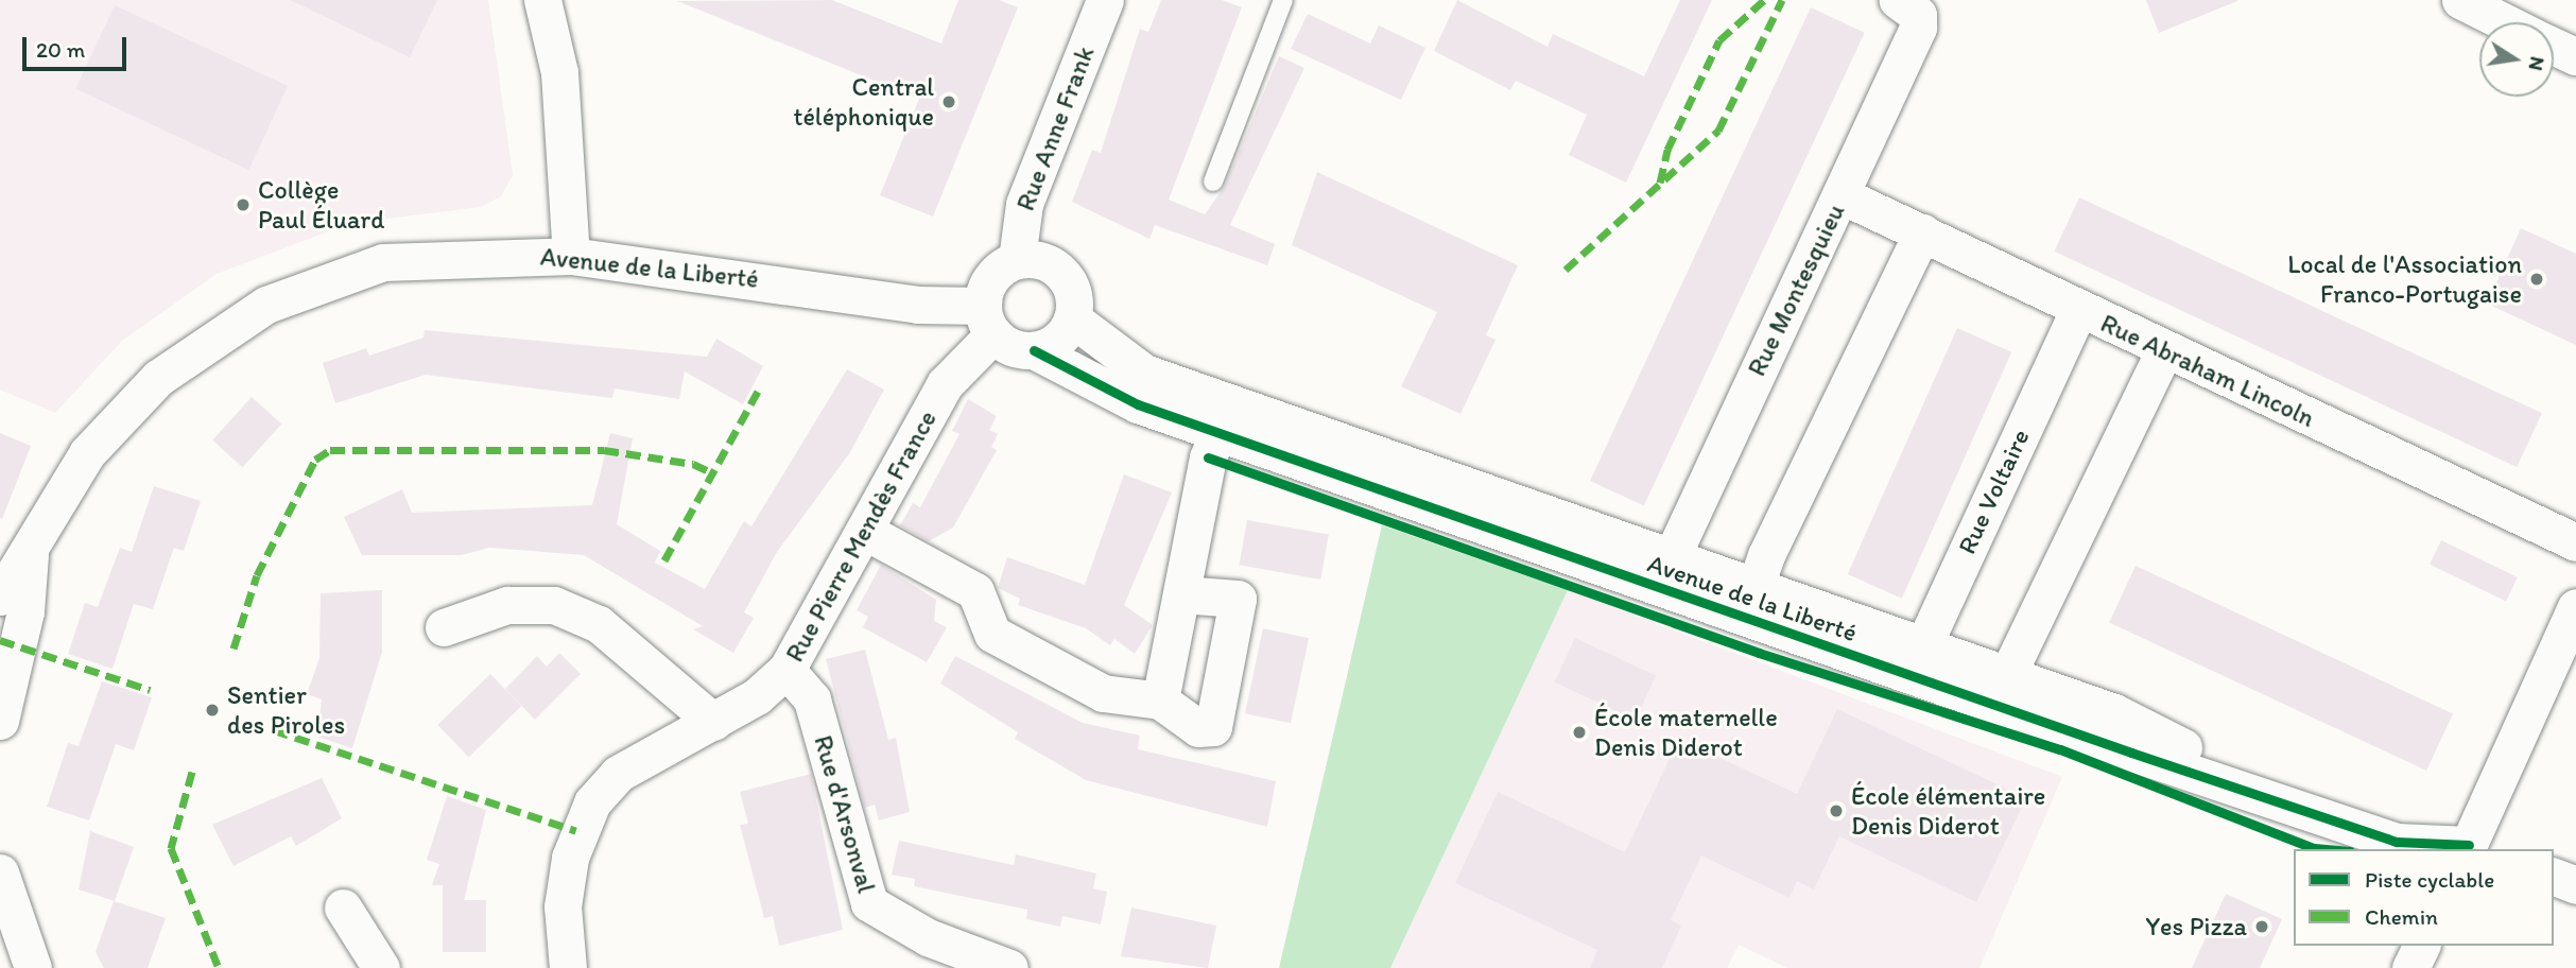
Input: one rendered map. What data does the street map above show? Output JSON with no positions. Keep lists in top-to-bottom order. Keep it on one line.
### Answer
{"streets":{"street":["Rue Anne Frank","Avenue de la Liberté","Rue Montesquieu","Rue Abraham Lincoln","Rue Voltaire","Rue Pierre Mendès France","Rue d'Arsonval"]},"crossings":[["Rue Anne Frank","Avenue de la Liberté"],["Rue Anne Frank","Rue Pierre Mendès France"],["Avenue de la Liberté","Rue Montesquieu"],["Avenue de la Liberté","Rue Voltaire"],["Avenue de la Liberté","Rue Pierre Mendès France"],["Rue Montesquieu","Rue Abraham Lincoln"],["Rue Abraham Lincoln","Rue Voltaire"],["Rue Pierre Mendès France","Rue d'Arsonval"]],"places":["Central téléphonique","Collège Paul Éluard","Local de l'Association Franco-Portugaise","Sentier des Piroles","École maternelle Denis Diderot","École élémentaire Denis Diderot","Yes Pizza"],"legend":["Piste cyclable","Chemin"],"scale_bar":"20 m","north":"right"}
